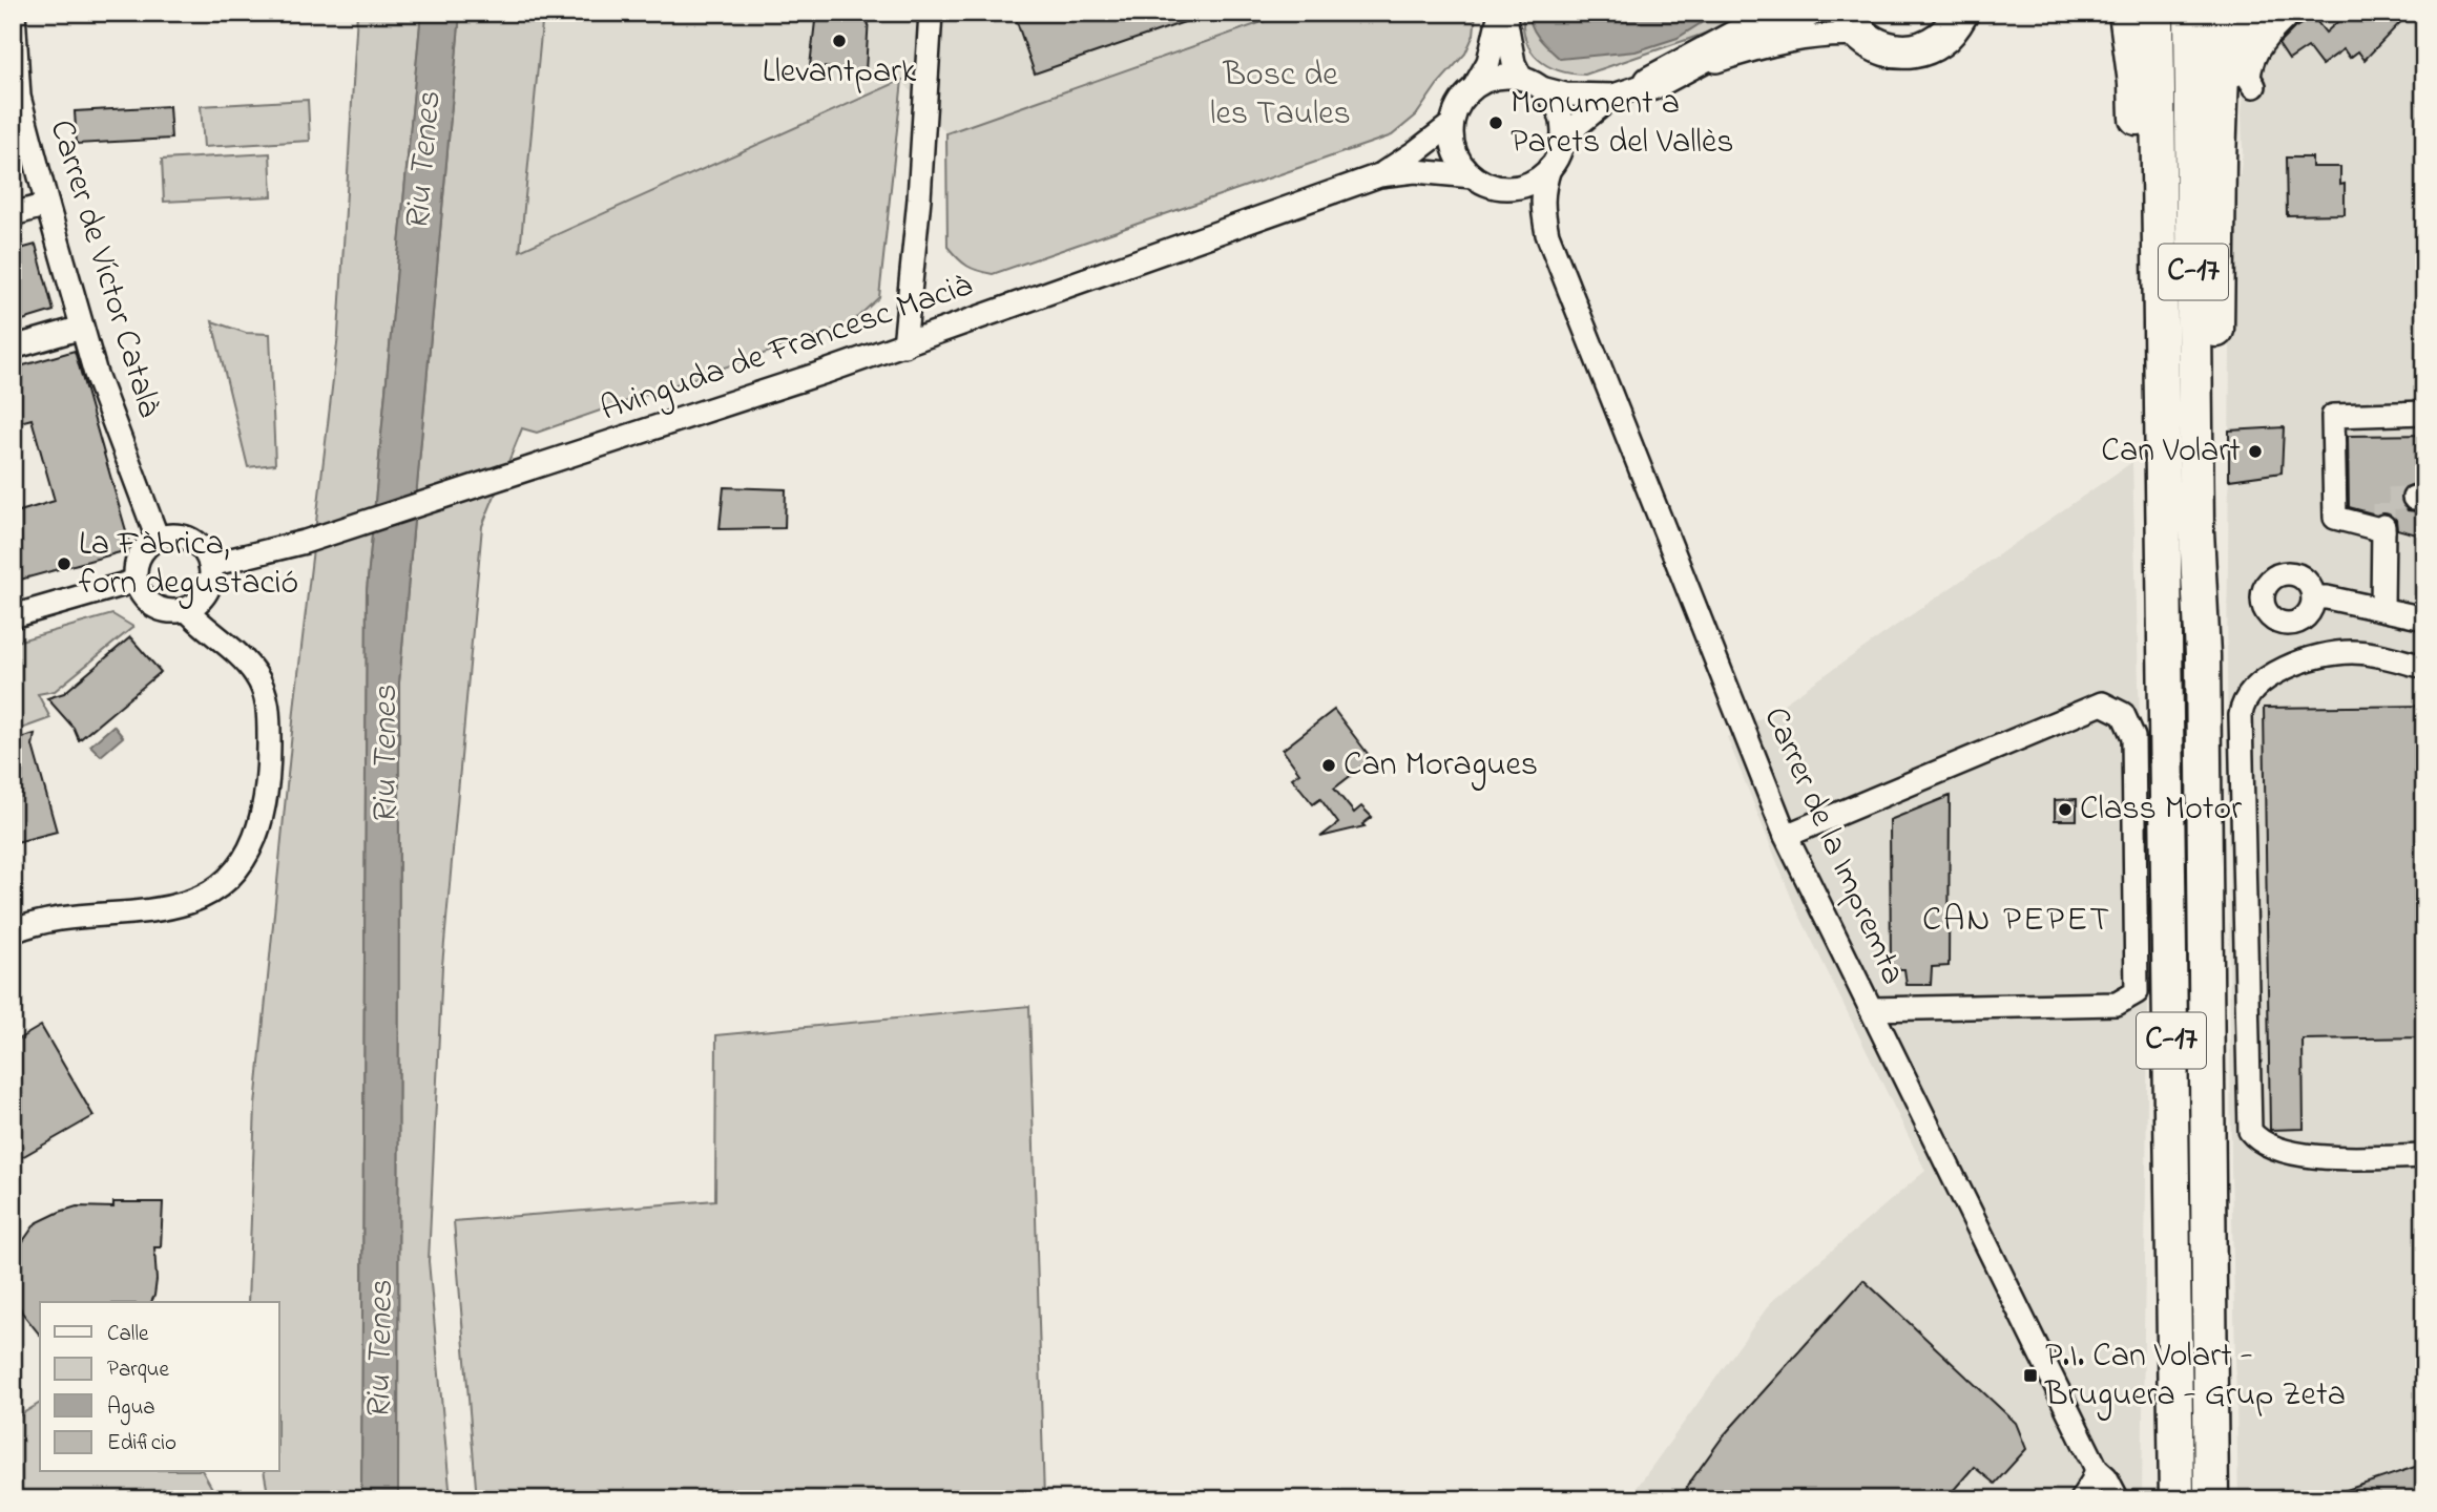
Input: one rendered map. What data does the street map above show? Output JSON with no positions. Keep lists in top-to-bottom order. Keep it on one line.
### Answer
{"streets":{"highway":["C-17"],"street":["Carrer de Víctor Català","Avinguda de Francesc Macià","Carrer de la Impremta"]},"crossings":[["Carrer de Víctor Català","Avinguda de Francesc Macià"]],"districts":["CAN PEPET"],"water":["Riu Tenes"],"parks":["Bosc de les Taules"],"places":{"other":["Llevantpark","Monument a Parets del Vallès","Can Volart","La Fàbrica, forn degustació","Can Moragues","Class Motor"],"transit":["P.I. Can Volart - Bruguera - Grup Zeta"]},"legend":["Calle","Parque","Agua","Edificio"]}
